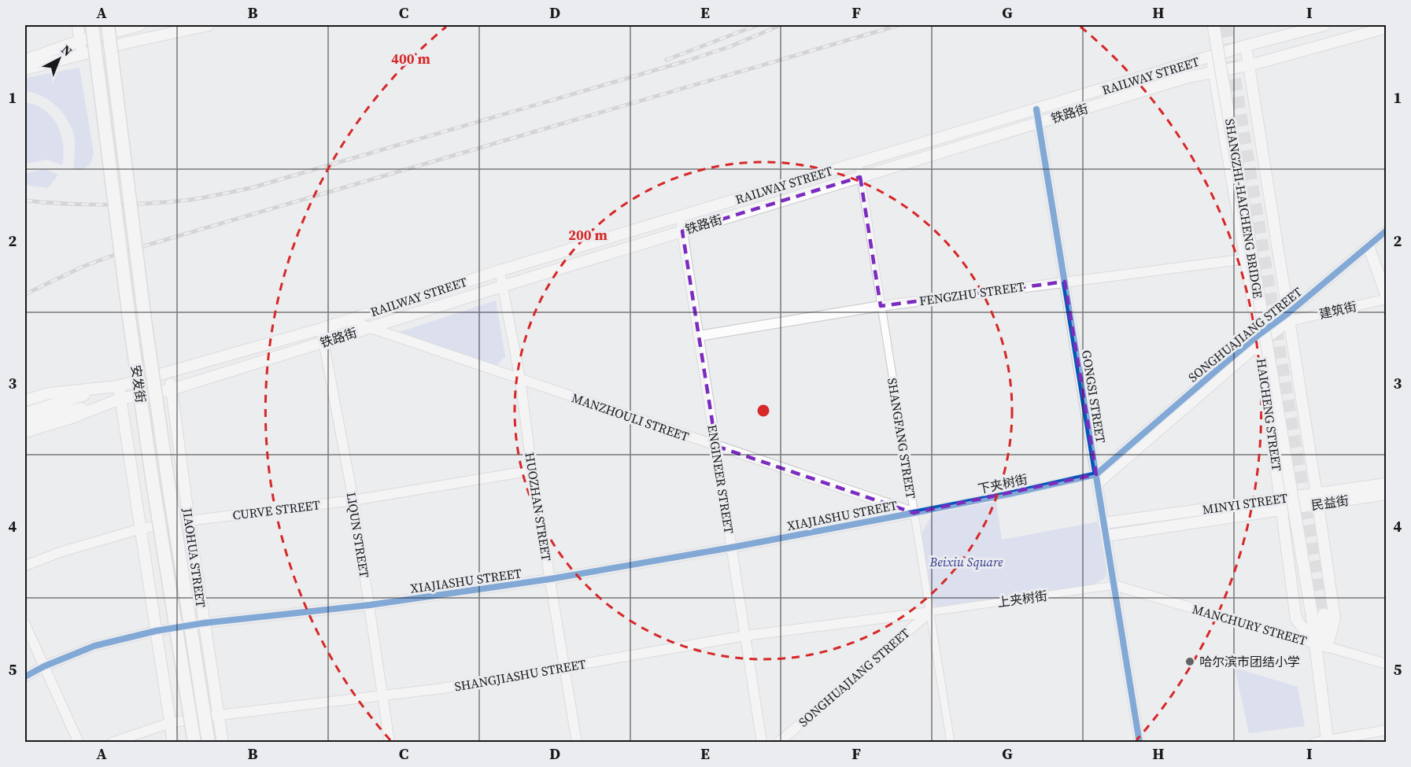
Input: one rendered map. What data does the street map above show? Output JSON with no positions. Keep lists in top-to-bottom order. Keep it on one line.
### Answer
{"streets":{"highway":["安发街"],"main road":["RAILWAY STREET","铁路街","SHANGZHI-HAICHENG BRIDGE","HAICHENG STREET","民益街","MINYI STREET","JIAOHUA STREET"],"street":["FENGZHU STREET","建筑街","SONGHUAJIANG STREET","GONGSI STREET","MANZHOULI STREET","SHANGFANG STREET","ENGINEER STREET","下夹树街","HUOZHAN STREET","CURVE STREET","XIAJIASHU STREET","LIQUN STREET","上夹树街","MANCHURY STREET","SHANGJIASHU STREET"]},"crossings":[["RAILWAY STREET","GONGSI STREET"],["RAILWAY STREET","HAICHENG STREET"],["RAILWAY STREET","MANZHOULI STREET"],["RAILWAY STREET","SHANGFANG STREET"],["RAILWAY STREET","ENGINEER STREET"],["RAILWAY STREET","HUOZHAN STREET"],["RAILWAY STREET","LIQUN STREET"],["RAILWAY STREET","JIAOHUA STREET"],["铁路街","GONGSI STREET"],["铁路街","HAICHENG STREET"],["铁路街","MANZHOULI STREET"],["铁路街","SHANGFANG STREET"],["铁路街","ENGINEER STREET"],["铁路街","HUOZHAN STREET"],["铁路街","LIQUN STREET"],["铁路街","JIAOHUA STREET"],["FENGZHU STREET","GONGSI STREET"],["FENGZHU STREET","HAICHENG STREET"],["FENGZHU STREET","SHANGFANG STREET"],["FENGZHU STREET","ENGINEER STREET"],["建筑街","SONGHUAJIANG STREET"],["SONGHUAJIANG STREET","GONGSI STREET"],["SONGHUAJIANG STREET","HAICHENG STREET"],["SONGHUAJIANG STREET","SHANGFANG STREET"],["SONGHUAJIANG STREET","下夹树街"],["SONGHUAJIANG STREET","上夹树街"],["SONGHUAJIANG STREET","SHANGJIASHU STREET"],["GONGSI STREET","下夹树街"],["GONGSI STREET","民益街"],["GONGSI STREET","MINYI STREET"],["GONGSI STREET","上夹树街"],["GONGSI STREET","MANCHURY STREET"],["HAICHENG STREET","民益街"],["HAICHENG STREET","MINYI STREET"],["HAICHENG STREET","MANCHURY STREET"],["MANZHOULI STREET","SHANGFANG STREET"],["MANZHOULI STREET","ENGINEER STREET"],["MANZHOULI STREET","下夹树街"],["MANZHOULI STREET","HUOZHAN STREET"],["MANZHOULI STREET","XIAJIASHU STREET"],["SHANGFANG STREET","下夹树街"],["SHANGFANG STREET","XIAJIASHU STREET"],["SHANGFANG STREET","上夹树街"],["SHANGFANG STREET","SHANGJIASHU STREET"],["ENGINEER STREET","XIAJIASHU STREET"],["ENGINEER STREET","SHANGJIASHU STREET"],["下夹树街","XIAJIASHU STREET"],["民益街","MINYI STREET"],["HUOZHAN STREET","CURVE STREET"],["HUOZHAN STREET","XIAJIASHU STREET"],["HUOZHAN STREET","SHANGJIASHU STREET"],["CURVE STREET","LIQUN STREET"],["CURVE STREET","JIAOHUA STREET"],["XIAJIASHU STREET","LIQUN STREET"],["XIAJIASHU STREET","JIAOHUA STREET"],["LIQUN STREET","SHANGJIASHU STREET"],["JIAOHUA STREET","SHANGJIASHU STREET"],["上夹树街","MANCHURY STREET"],["上夹树街","SHANGJIASHU STREET"]],"parks":["Beixiu Square"],"places":["哈尔滨市团结小学"],"north":"top right","grid":{"columns":["A","B","C","D","E","F","G","H","I"],"rows":["1","2","3","4","5"]},"rings":["400 m","200 m"]}
